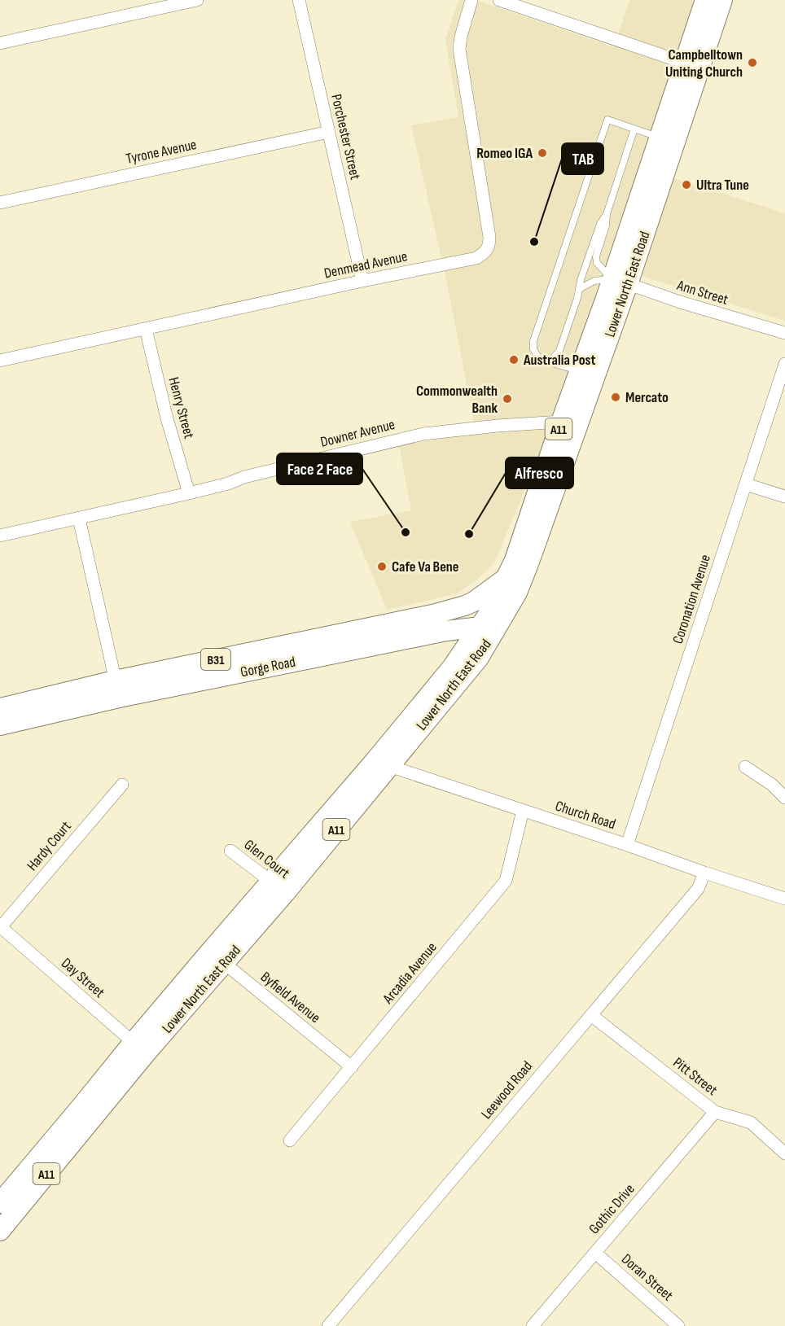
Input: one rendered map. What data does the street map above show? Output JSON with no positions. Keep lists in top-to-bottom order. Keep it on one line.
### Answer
{"streets":{"main road":["Lower North East Road","A11","B31","Gorge Road"],"street":["Porchester Street","Tyrone Avenue","Denmead Avenue","Ann Street","Henry Street","Downer Avenue","Coronation Avenue","Church Road","Hardy Court","Glen Court","Arcadia Avenue","Day Street","Byfield Avenue","Pitt Street","Leewood Road","Gothic Drive","Doran Street"]},"crossings":[["Porchester Street","Tyrone Avenue"],["Porchester Street","Denmead Avenue"],["Denmead Avenue","Henry Street"],["Lower North East Road","Ann Street"],["Lower North East Road","Downer Avenue"],["Lower North East Road","Gorge Road"],["Lower North East Road","Church Road"],["Lower North East Road","Glen Court"],["Lower North East Road","Day Street"],["Lower North East Road","Byfield Avenue"],["Henry Street","Downer Avenue"],["Coronation Avenue","Church Road"],["Church Road","Arcadia Avenue"],["Church Road","Leewood Road"],["Hardy Court","Day Street"],["Arcadia Avenue","Byfield Avenue"],["Pitt Street","Leewood Road"],["Pitt Street","Gothic Drive"],["Gothic Drive","Doran Street"]],"places":["Campbelltown Uniting Church","Romeo IGA","Ultra Tune","TAB","Australia Post","Mercato","Commonwealth Bank","Face 2 Face","Alfresco","Cafe Va Bene"]}
